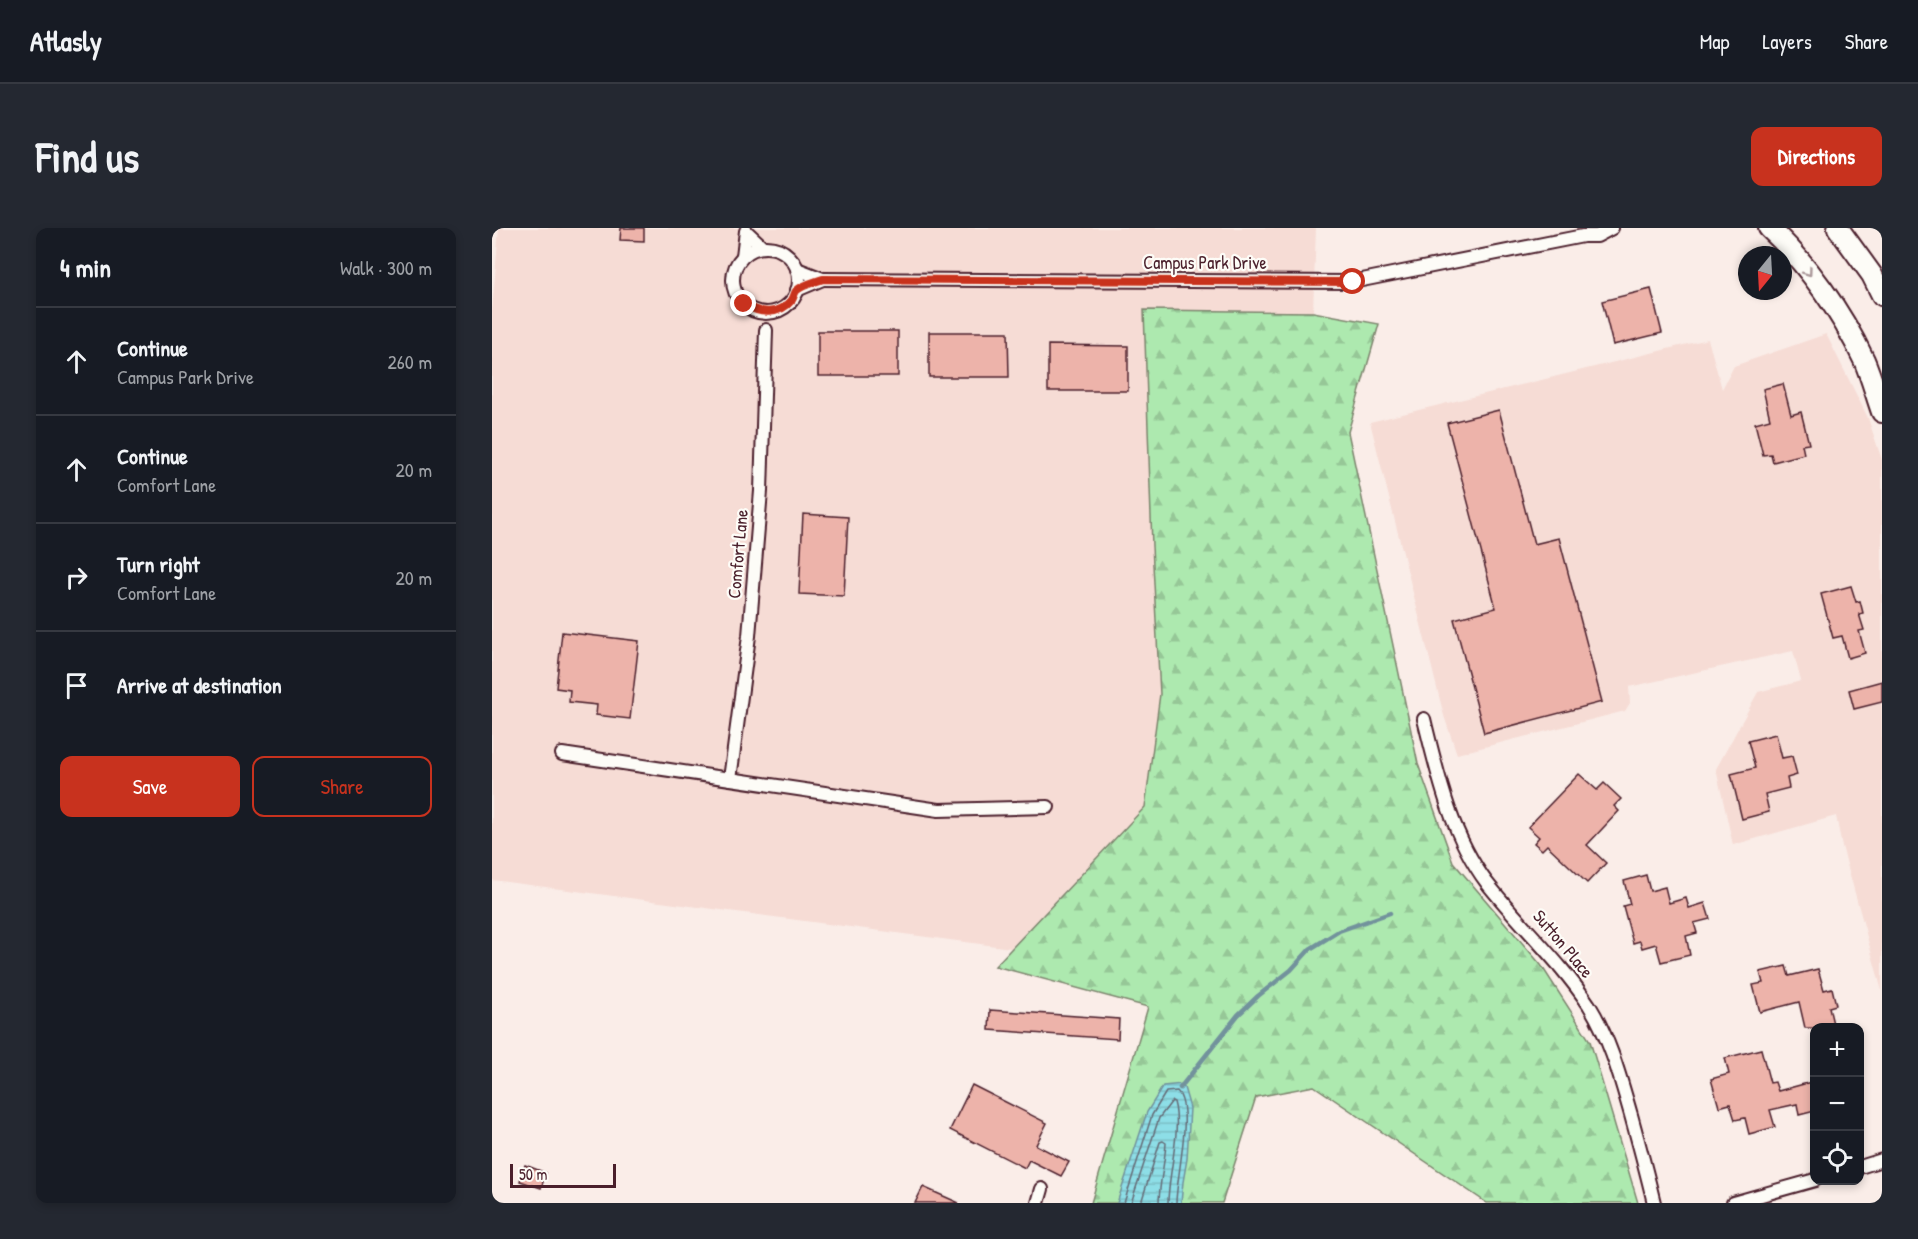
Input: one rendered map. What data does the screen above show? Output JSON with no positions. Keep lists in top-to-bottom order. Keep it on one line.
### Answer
{"streets":{"street":["Campus Park Drive","Comfort Lane","Sutton Place"]},"crossings":[["Campus Park Drive","Comfort Lane"]],"scale_bar":"50 m","north":"bottom","page":{"header":"Atlasly","nav":["Map","Layers","Share"],"buttons":["Directions",["Save","Share"]],"title":"Find us","heading":["4 min","Walk · 300 m"],"list":[["Continue","Campus Park Drive","260 m"],["Continue","Comfort Lane","20 m"],["Turn right","Comfort Lane","20 m"],"Arrive at destination"],"map_buttons":["+","−"],"scale":"50 m"}}
